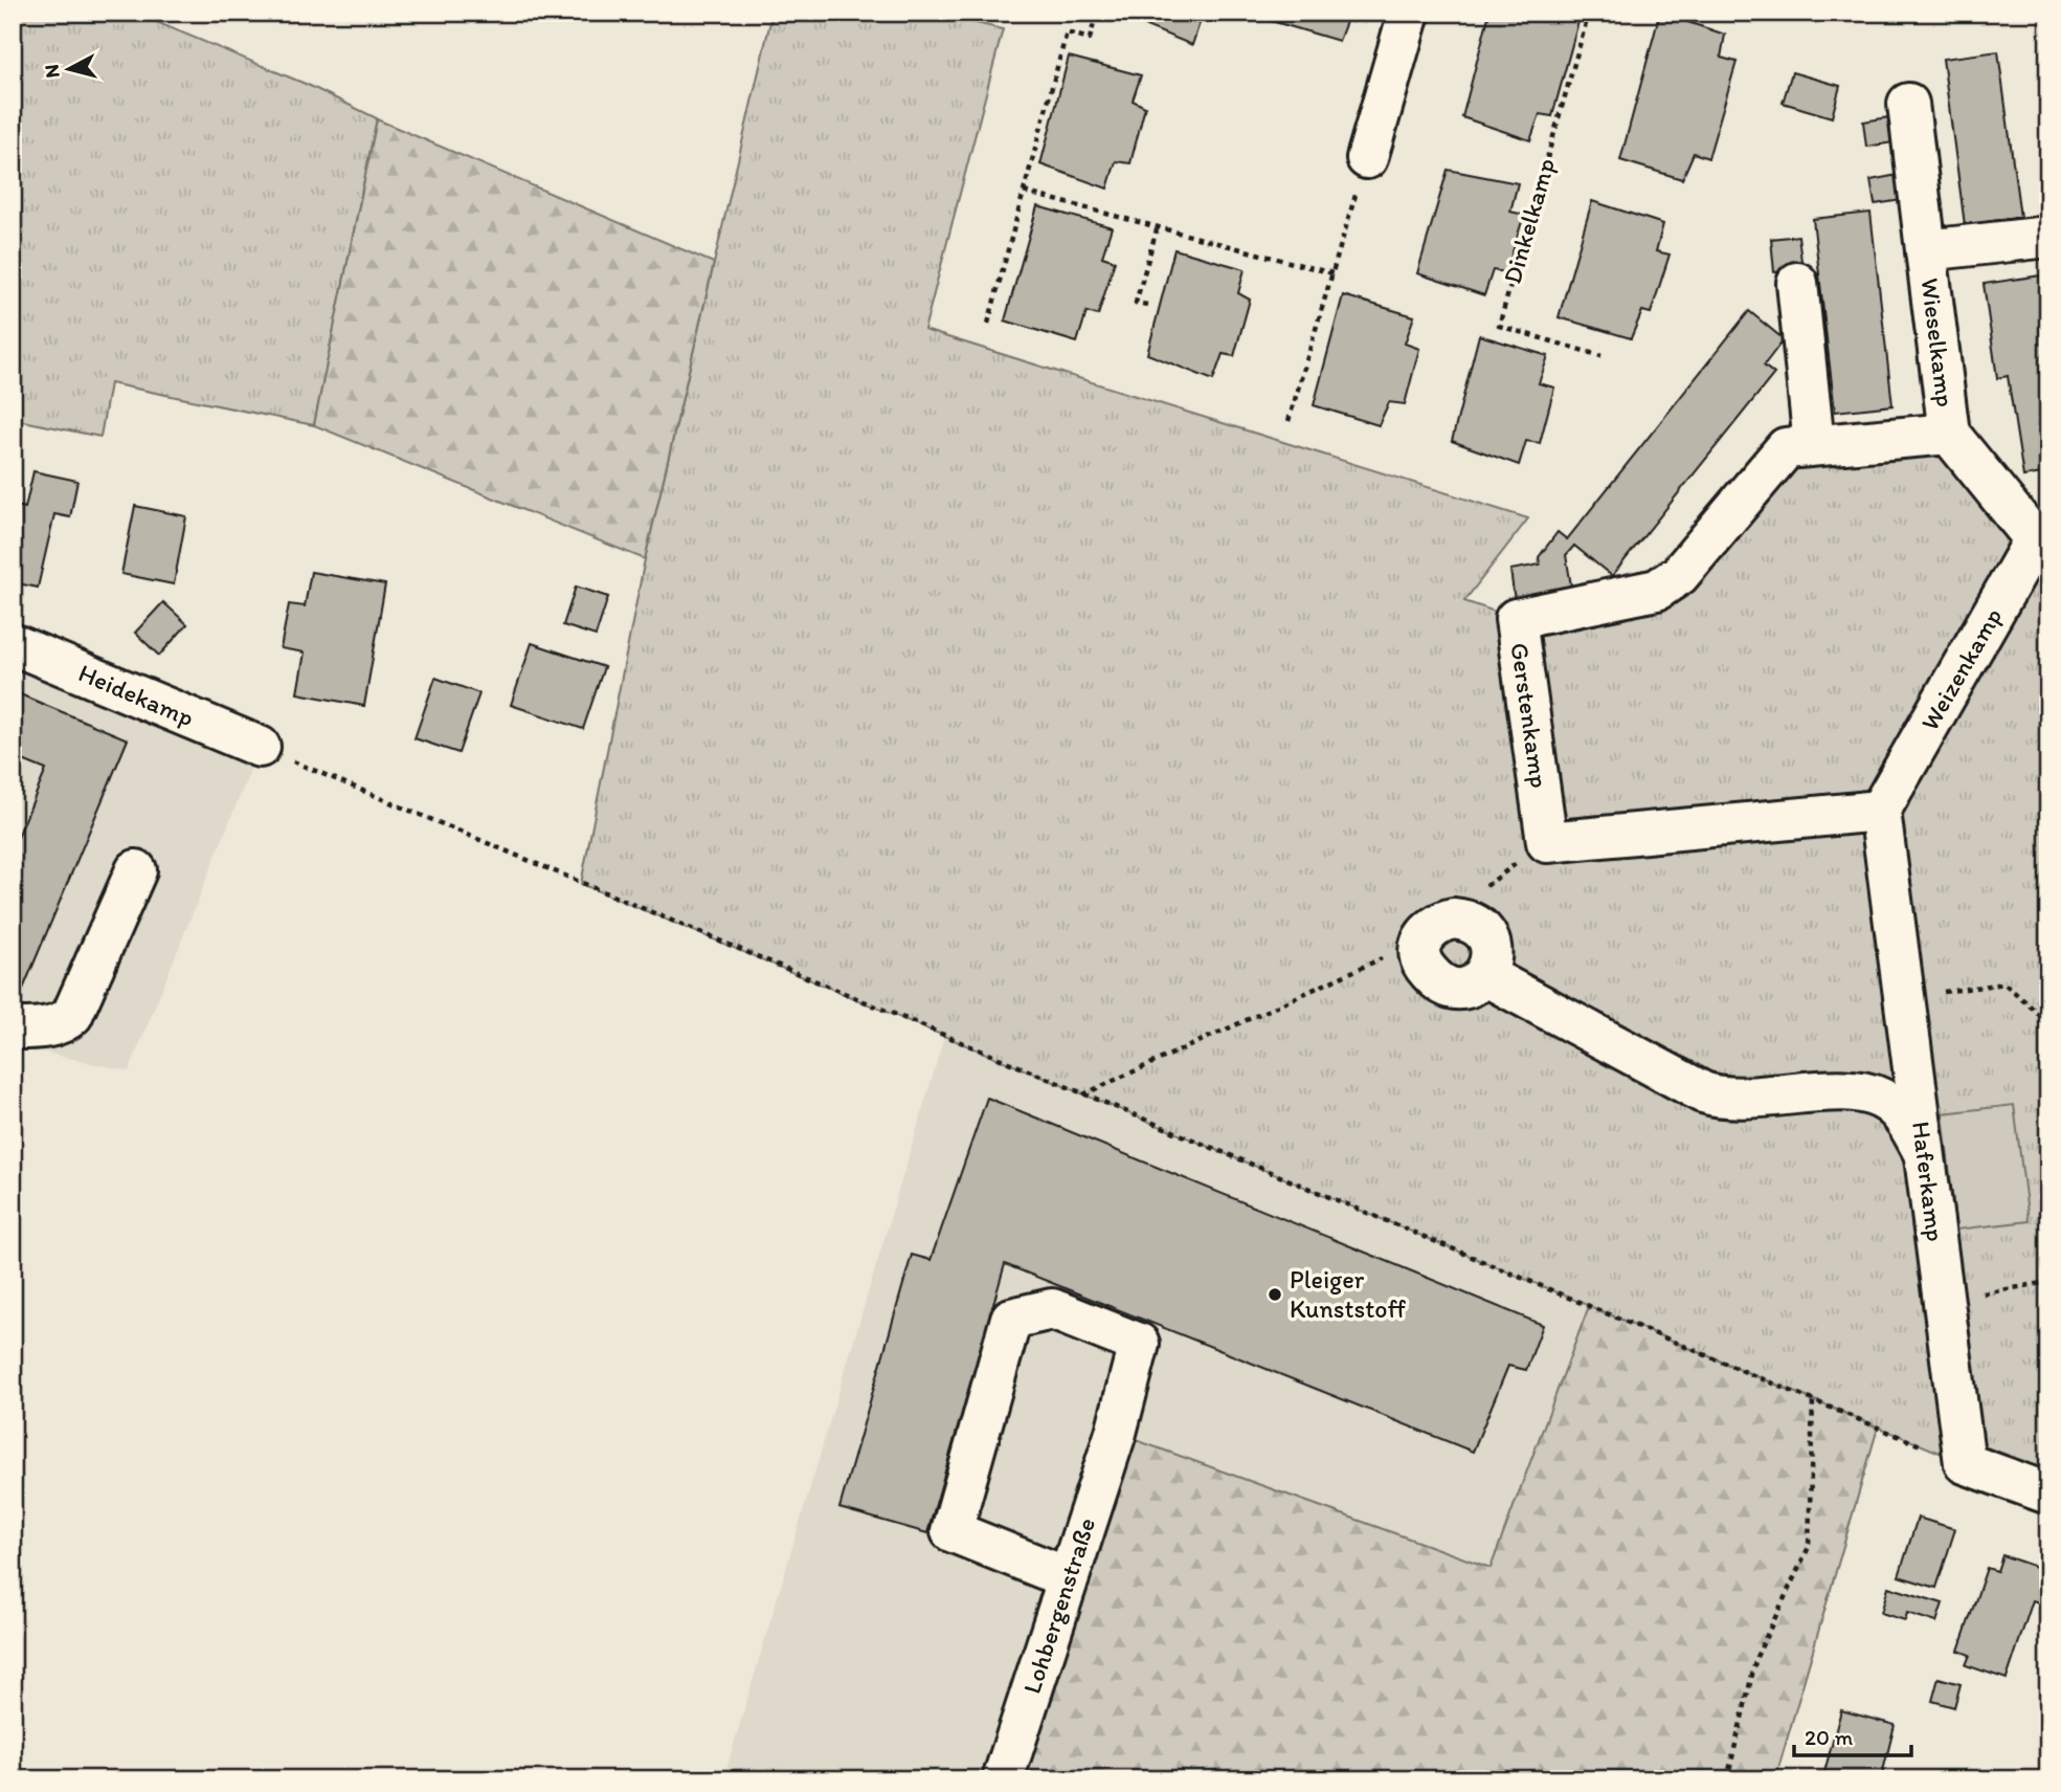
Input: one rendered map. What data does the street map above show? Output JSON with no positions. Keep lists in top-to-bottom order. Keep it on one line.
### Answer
{"streets":{"street":["Wieselkamp","Weizenkamp","Heidekamp","Gerstenkamp","Haferkamp","Lohbergenstraße"],"path":["Dinkelkamp"]},"crossings":[["Wieselkamp","Gerstenkamp"],["Weizenkamp","Haferkamp"]],"places":["Pleiger Kunststoff"],"scale_bar":"20 m","north":"left"}
